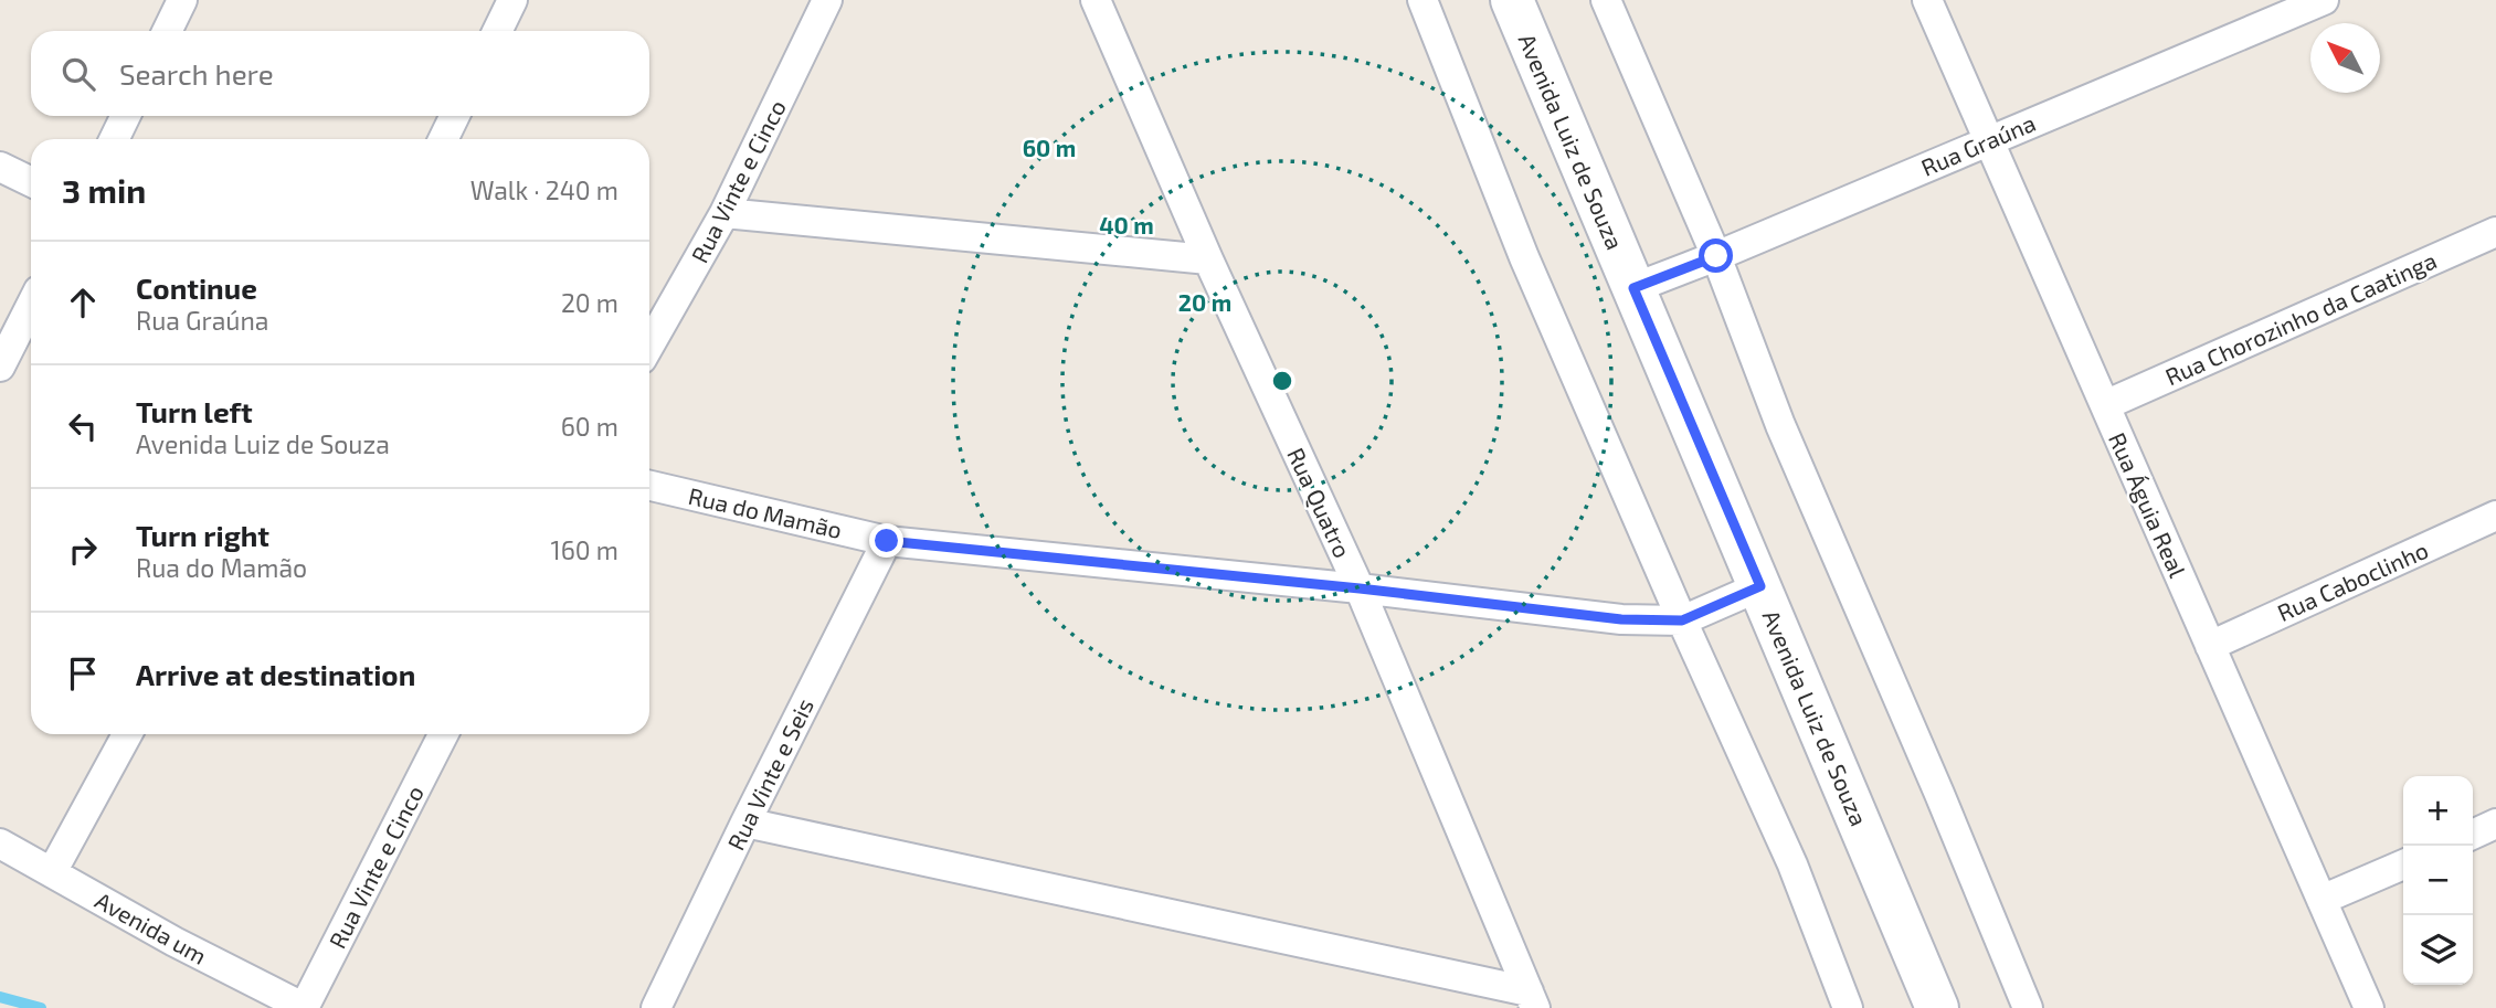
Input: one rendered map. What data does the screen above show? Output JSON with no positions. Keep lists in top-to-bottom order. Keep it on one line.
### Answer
{"streets":{"main road":["Avenida Luiz de Souza"],"street":["Rua Graúna","Rua Vinte e Cinco","Rua Chorozinho da Caatinga","Rua Quatro","Rua Águia Real","Rua do Mamão","Rua Caboclinho","Rua Vinte e Seis","Avenida um"]},"crossings":[["Avenida Luiz de Souza","Rua Graúna"],["Avenida Luiz de Souza","Rua do Mamão"],["Rua Graúna","Rua Águia Real"],["Rua Vinte e Cinco","Avenida um"],["Rua Chorozinho da Caatinga","Rua Águia Real"],["Rua Quatro","Rua do Mamão"],["Rua Águia Real","Rua Caboclinho"],["Rua do Mamão","Rua Vinte e Seis"]],"north":"top left","page":{"search":"Search here","heading":["3 min","Walk · 240 m"],"list":[["Continue","Rua Graúna","20 m"],["Turn left","Avenida Luiz de Souza","60 m"],["Turn right","Rua do Mamão","160 m"],"Arrive at destination"],"map_buttons":["+","−"]},"rings":["60 m","40 m","20 m"]}
